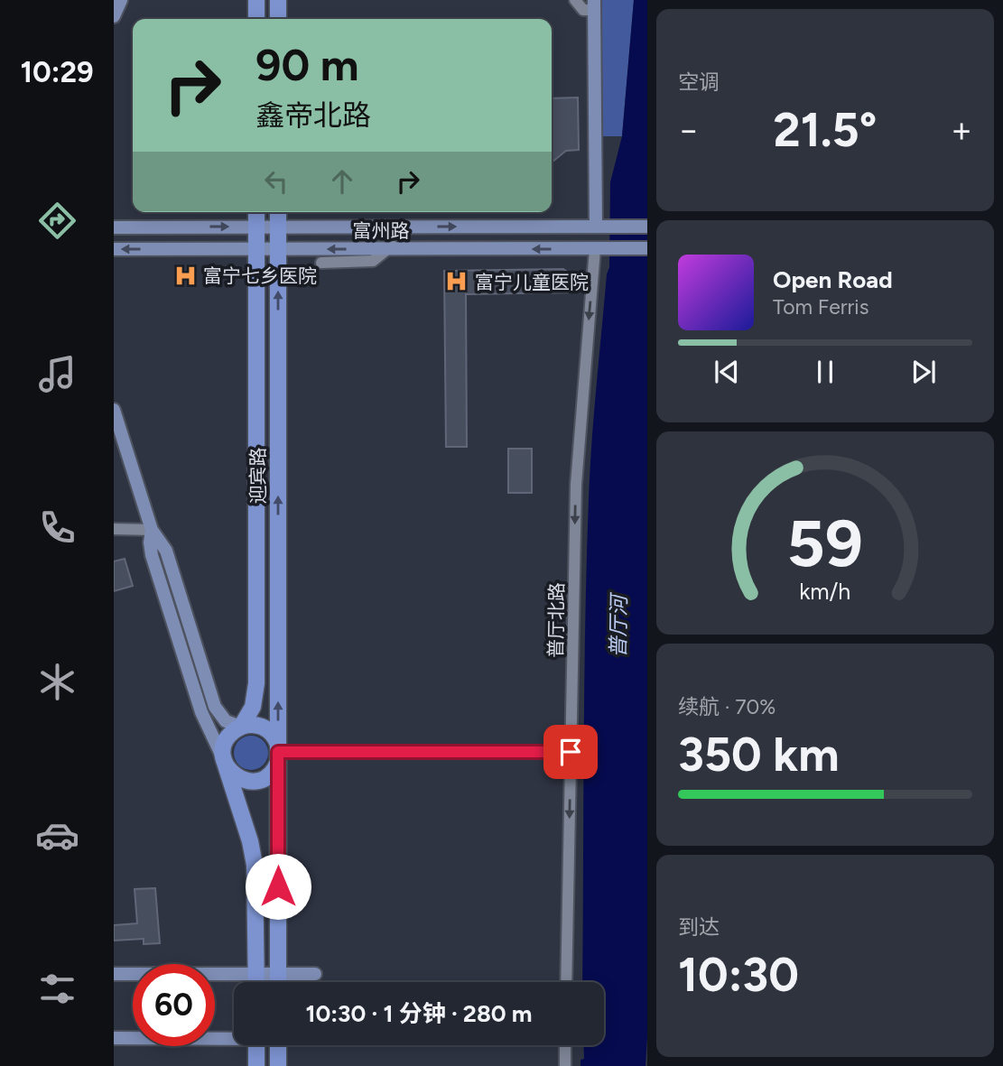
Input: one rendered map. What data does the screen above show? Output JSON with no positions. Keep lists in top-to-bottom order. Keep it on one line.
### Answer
{"streets":{"main road":["富州路","迎宾路"],"street":["普厅北路"]},"crossings":[["富州路","迎宾路"],["富州路","普厅北路"]],"one_way":["普厅北路"],"water":["普厅河"],"places":{"hospital":["富宁七乡医院","富宁儿童医院"]},"page":{"tabs":"10:29","tile":["空调",["续航 · 70%","350 km"],["到达","10:30"]],"turn":["90 m","鑫帝北路"],"heat":["−","21.5°","+"],"song":["Open Road","Tom Ferris"],"limit":"60","trip":"10:30 · 1 分钟 · 280 m","gauge":["59","km/h"]}}
